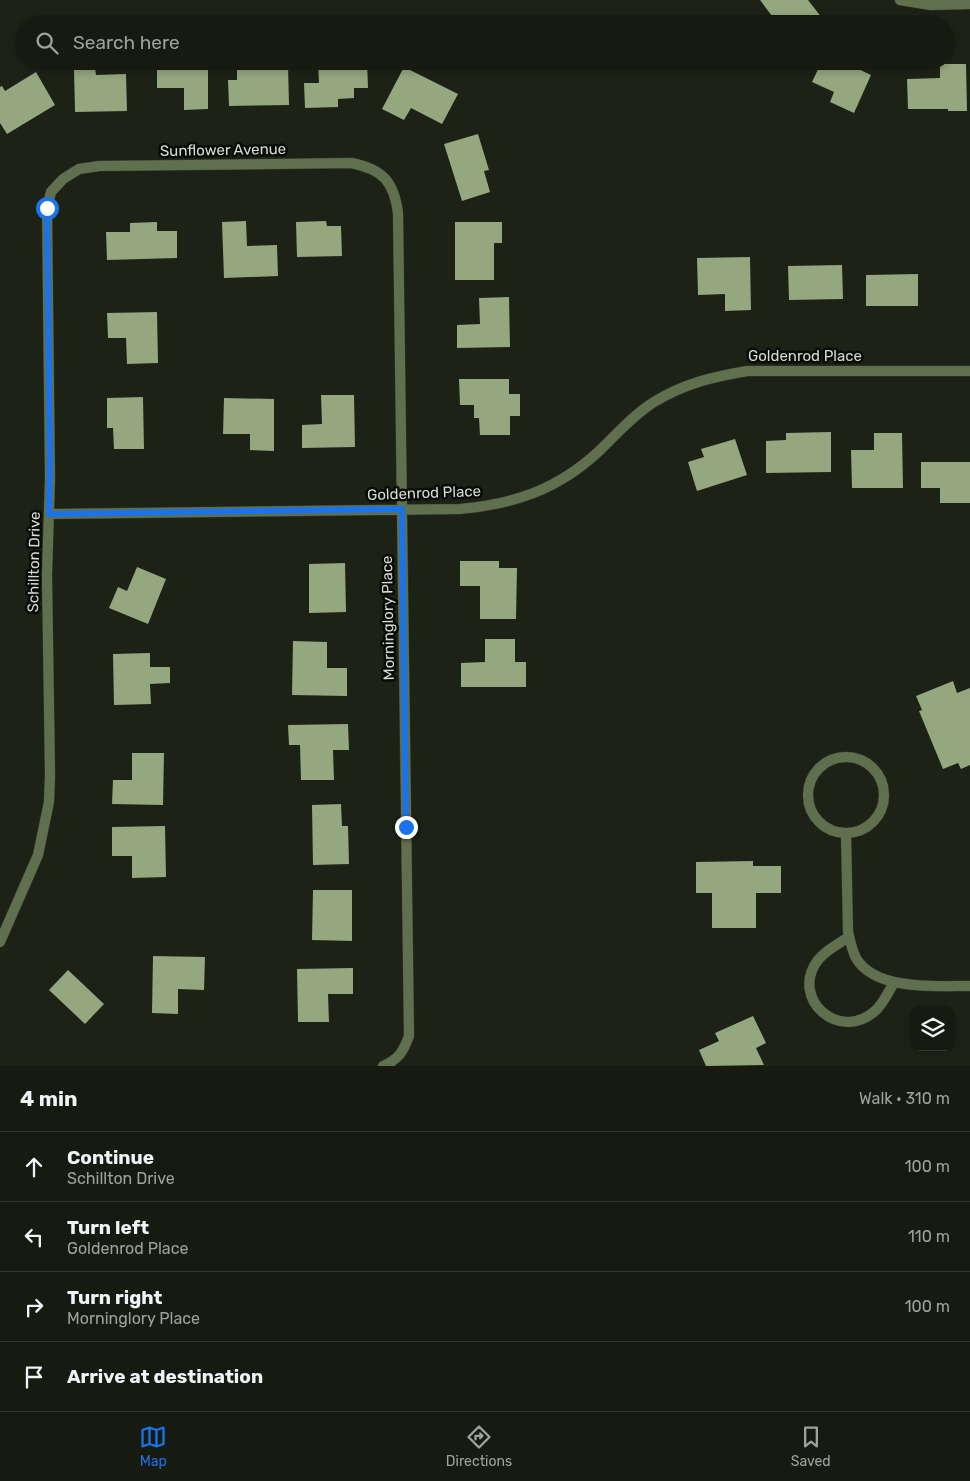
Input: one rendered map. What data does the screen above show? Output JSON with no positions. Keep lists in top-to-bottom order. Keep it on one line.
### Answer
{"streets":{"street":["Sunflower Avenue","Goldenrod Place","Schillton Drive","Morninglory Place"]},"crossings":[["Sunflower Avenue","Schillton Drive"],["Sunflower Avenue","Morninglory Place"],["Goldenrod Place","Schillton Drive"],["Goldenrod Place","Morninglory Place"]],"page":{"search":"Search here","heading":["4 min","Walk · 310 m"],"list":[["Continue","Schillton Drive","100 m"],["Turn left","Goldenrod Place","110 m"],["Turn right","Morninglory Place","100 m"],"Arrive at destination"],"nav":["Map","Directions","Saved"]}}
